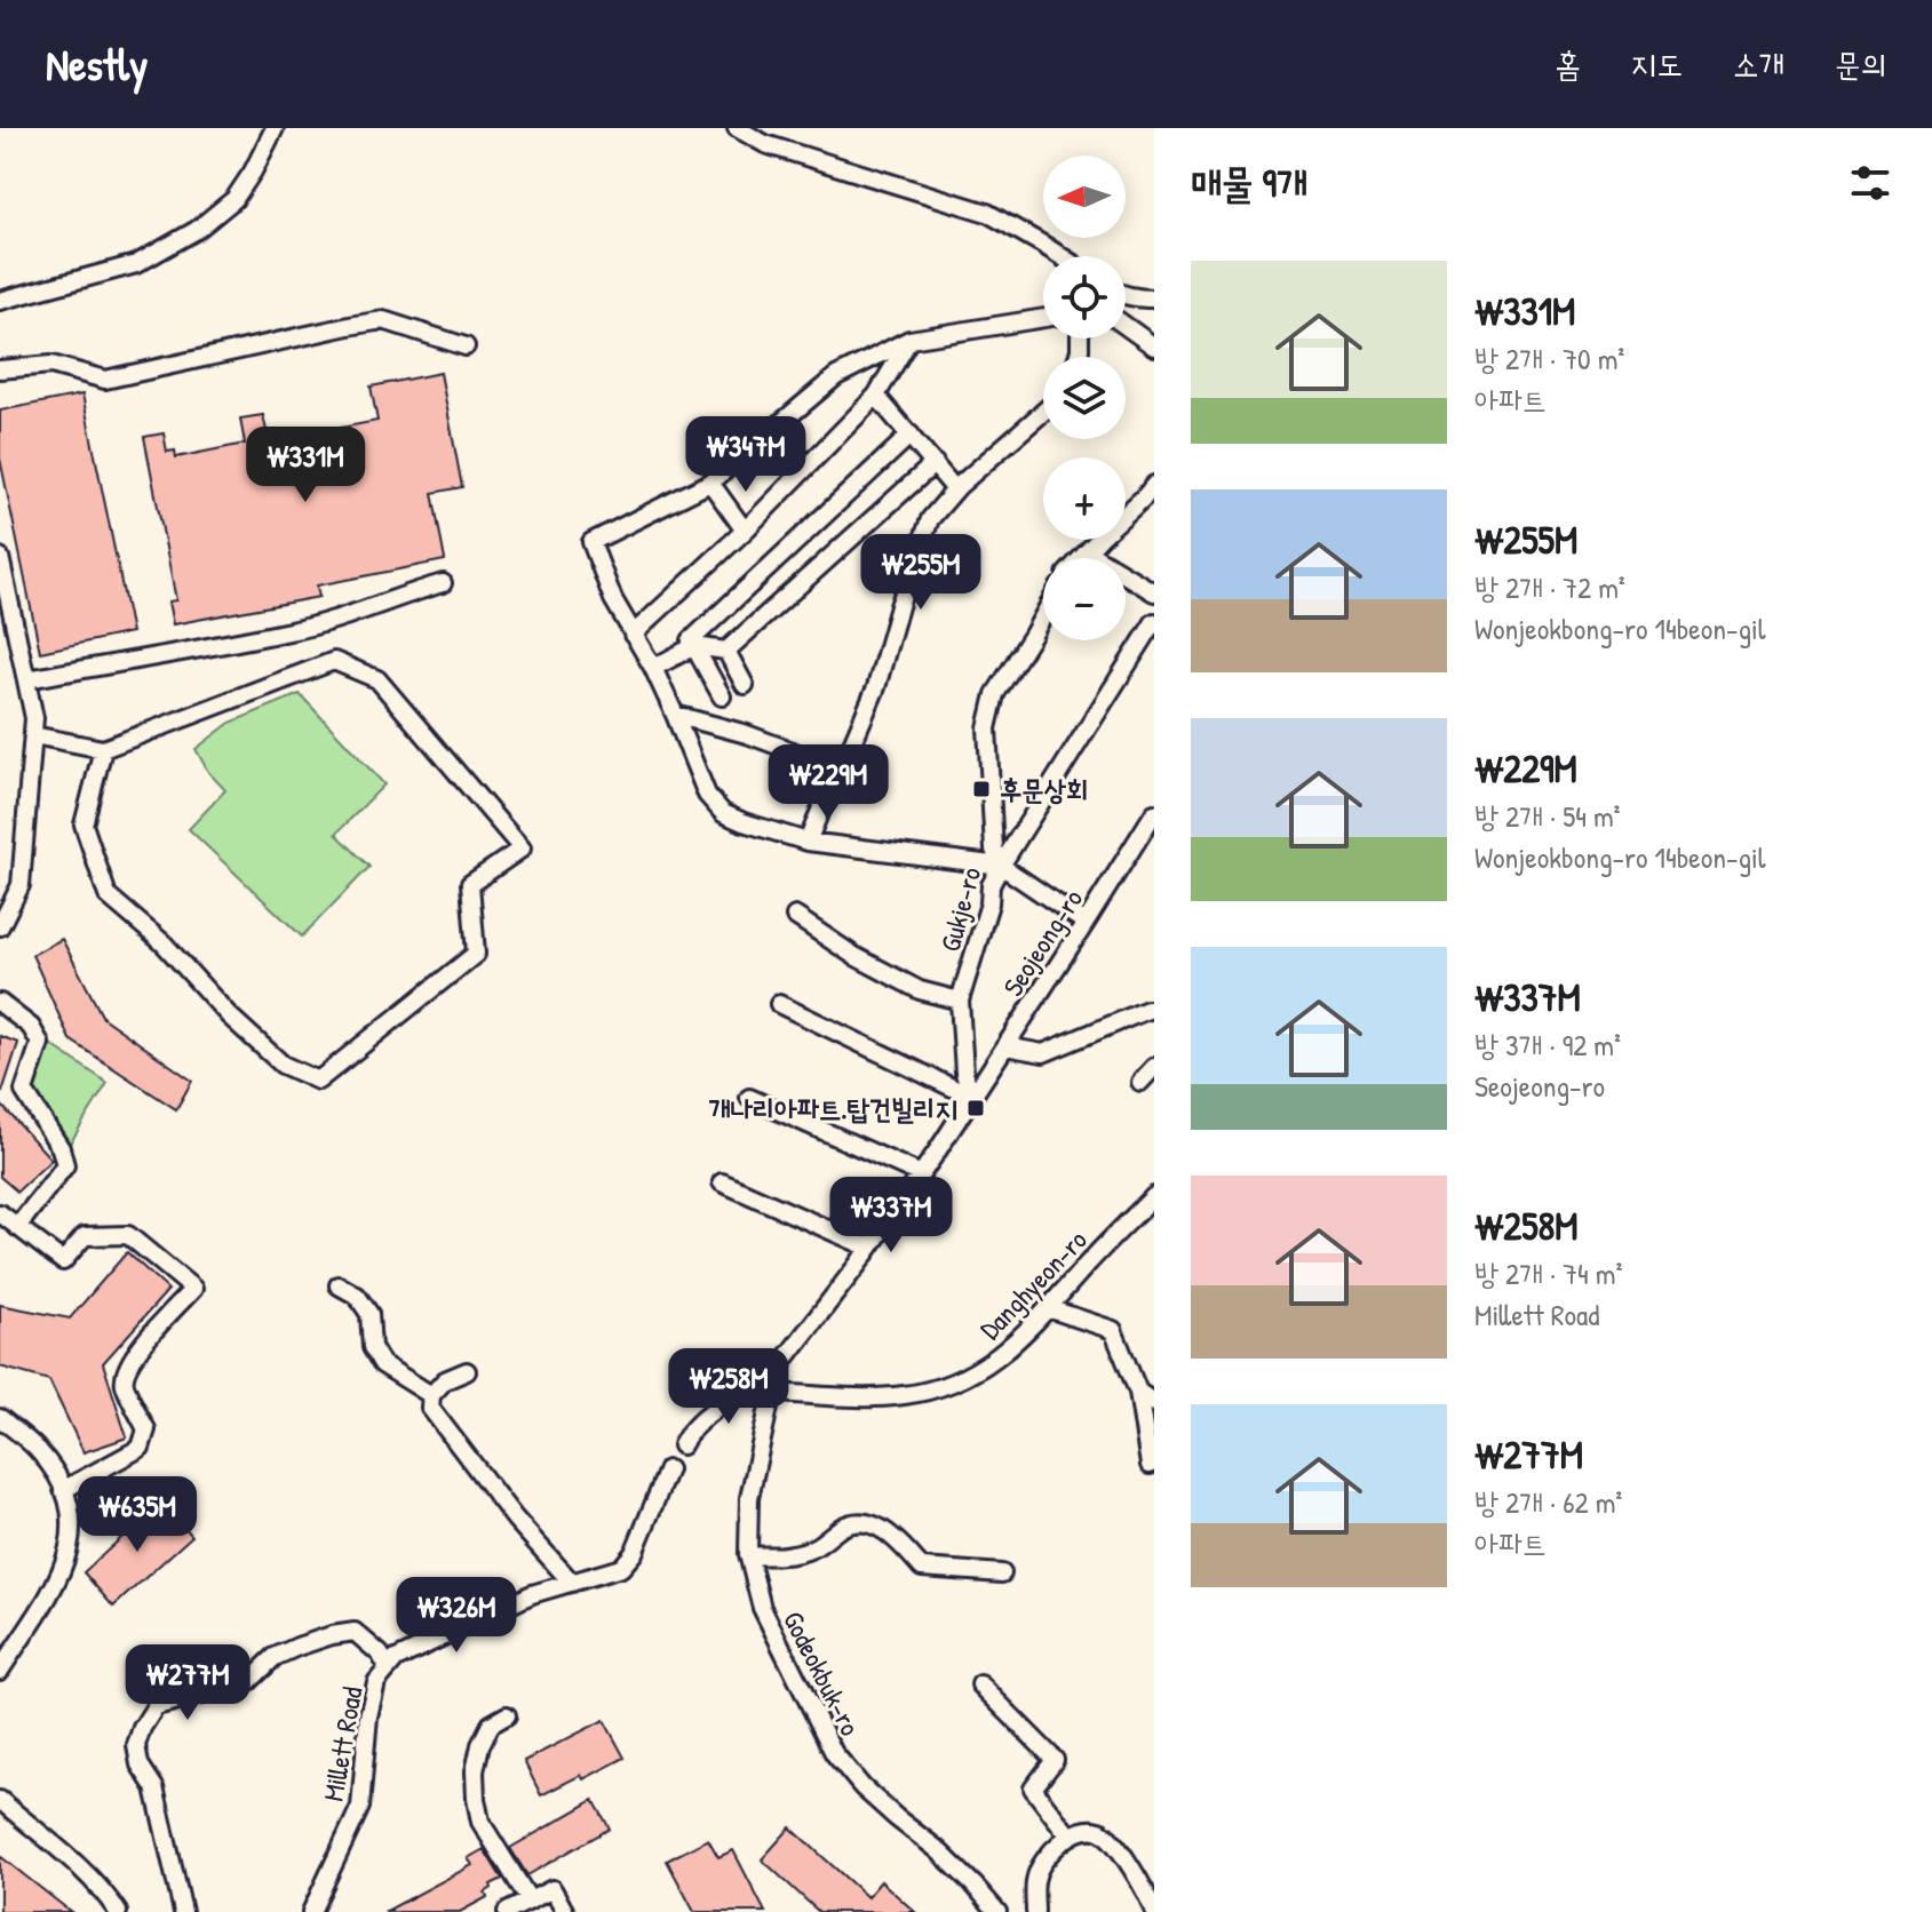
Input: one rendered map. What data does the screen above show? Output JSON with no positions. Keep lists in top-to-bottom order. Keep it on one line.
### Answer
{"streets":{"street":["Gukje-ro","Seojeong-ro","Danghyeon-ro","Godeokbuk-ro","Millett Road"]},"crossings":[["Gukje-ro","Seojeong-ro"],["Seojeong-ro","Danghyeon-ro"],["Seojeong-ro","Godeokbuk-ro"],["Danghyeon-ro","Godeokbuk-ro"]],"places":{"transit":["후문상회","개나리아파트.탑건빌리지"]},"north":"left","page":{"header":"Nestly","nav":["홈","지도","소개","문의"],"heading":"매물 9개","map_buttons":["+","−"],"list":[{"name":"₩331M","note":"방 2개 · 70 m² · 아파트"},{"name":"₩255M","note":"방 2개 · 72 m² · Wonjeokbong-ro 14beon-gil"},{"name":"₩229M","note":"방 2개 · 54 m² · Wonjeokbong-ro 14beon-gil"},{"name":"₩337M","note":"방 3개 · 92 m² · Seojeong-ro"},{"name":"₩258M","note":"방 2개 · 74 m² · Millett Road"},{"name":"₩277M","note":"방 2개 · 62 m² · 아파트"}],"price":["₩347M","₩331M","₩255M","₩229M","₩337M","₩258M","₩635M","₩326M","₩277M"]}}
